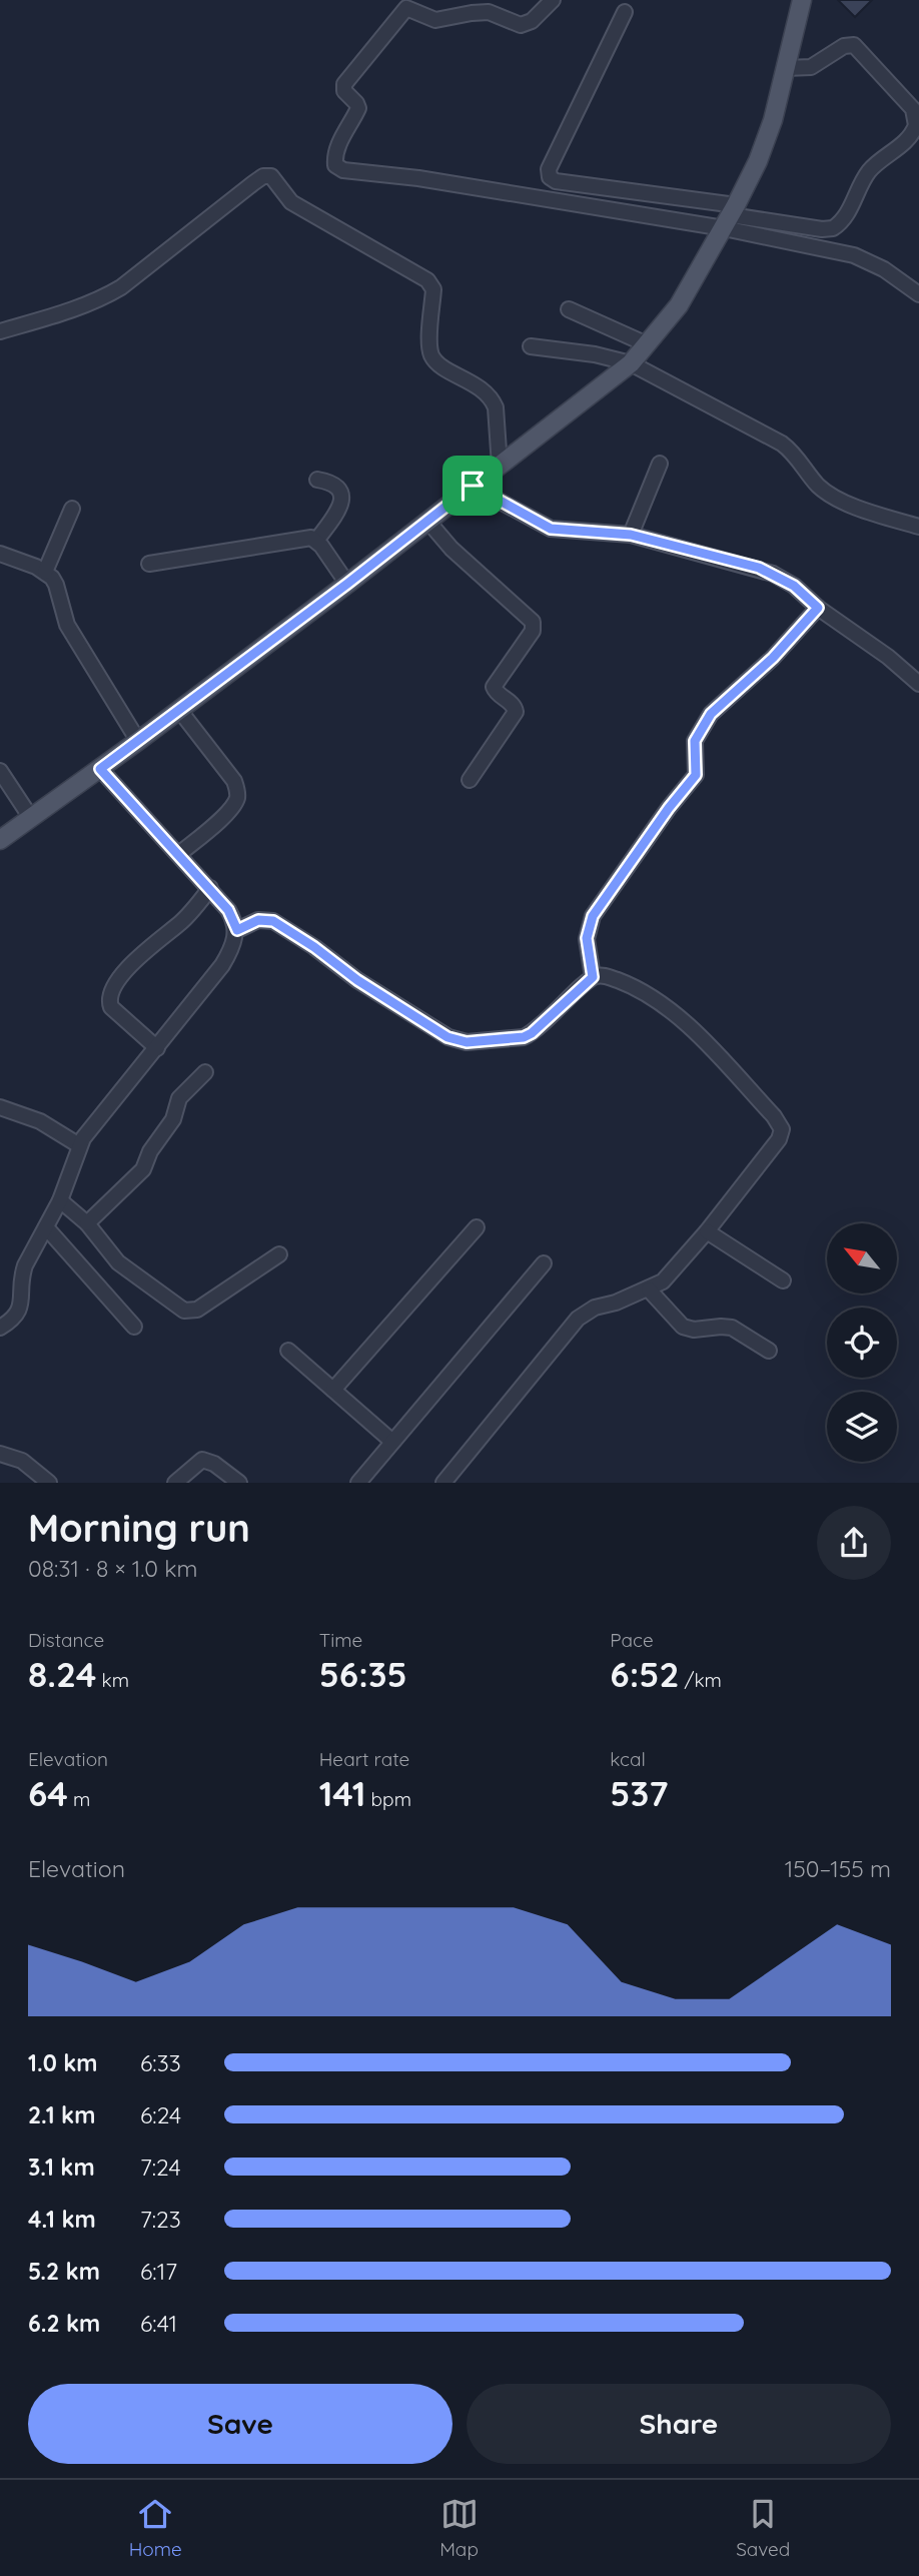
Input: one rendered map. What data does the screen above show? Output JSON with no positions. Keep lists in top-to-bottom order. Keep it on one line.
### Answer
{"north":"top left","page":{"heading":["Morning run","08:31 · 8 × 1.0 km"],"stats":[["Distance","8.24 km"],["Time","56:35"],["Pace","6:52 /km"],["Elevation","64 m"],["Heart rate","141 bpm"],["kcal","537"]],"chart":["Elevation","150–155 m"],"list":[{"name":"1.0 km","note":"6:33"},{"name":"2.1 km","note":"6:24"},{"name":"3.1 km","note":"7:24"},{"name":"4.1 km","note":"7:23"},{"name":"5.2 km","note":"6:17"},{"name":"6.2 km","note":"6:41"}],"buttons":["Save","Share"],"tabs":["Home","Map","Saved"]}}
